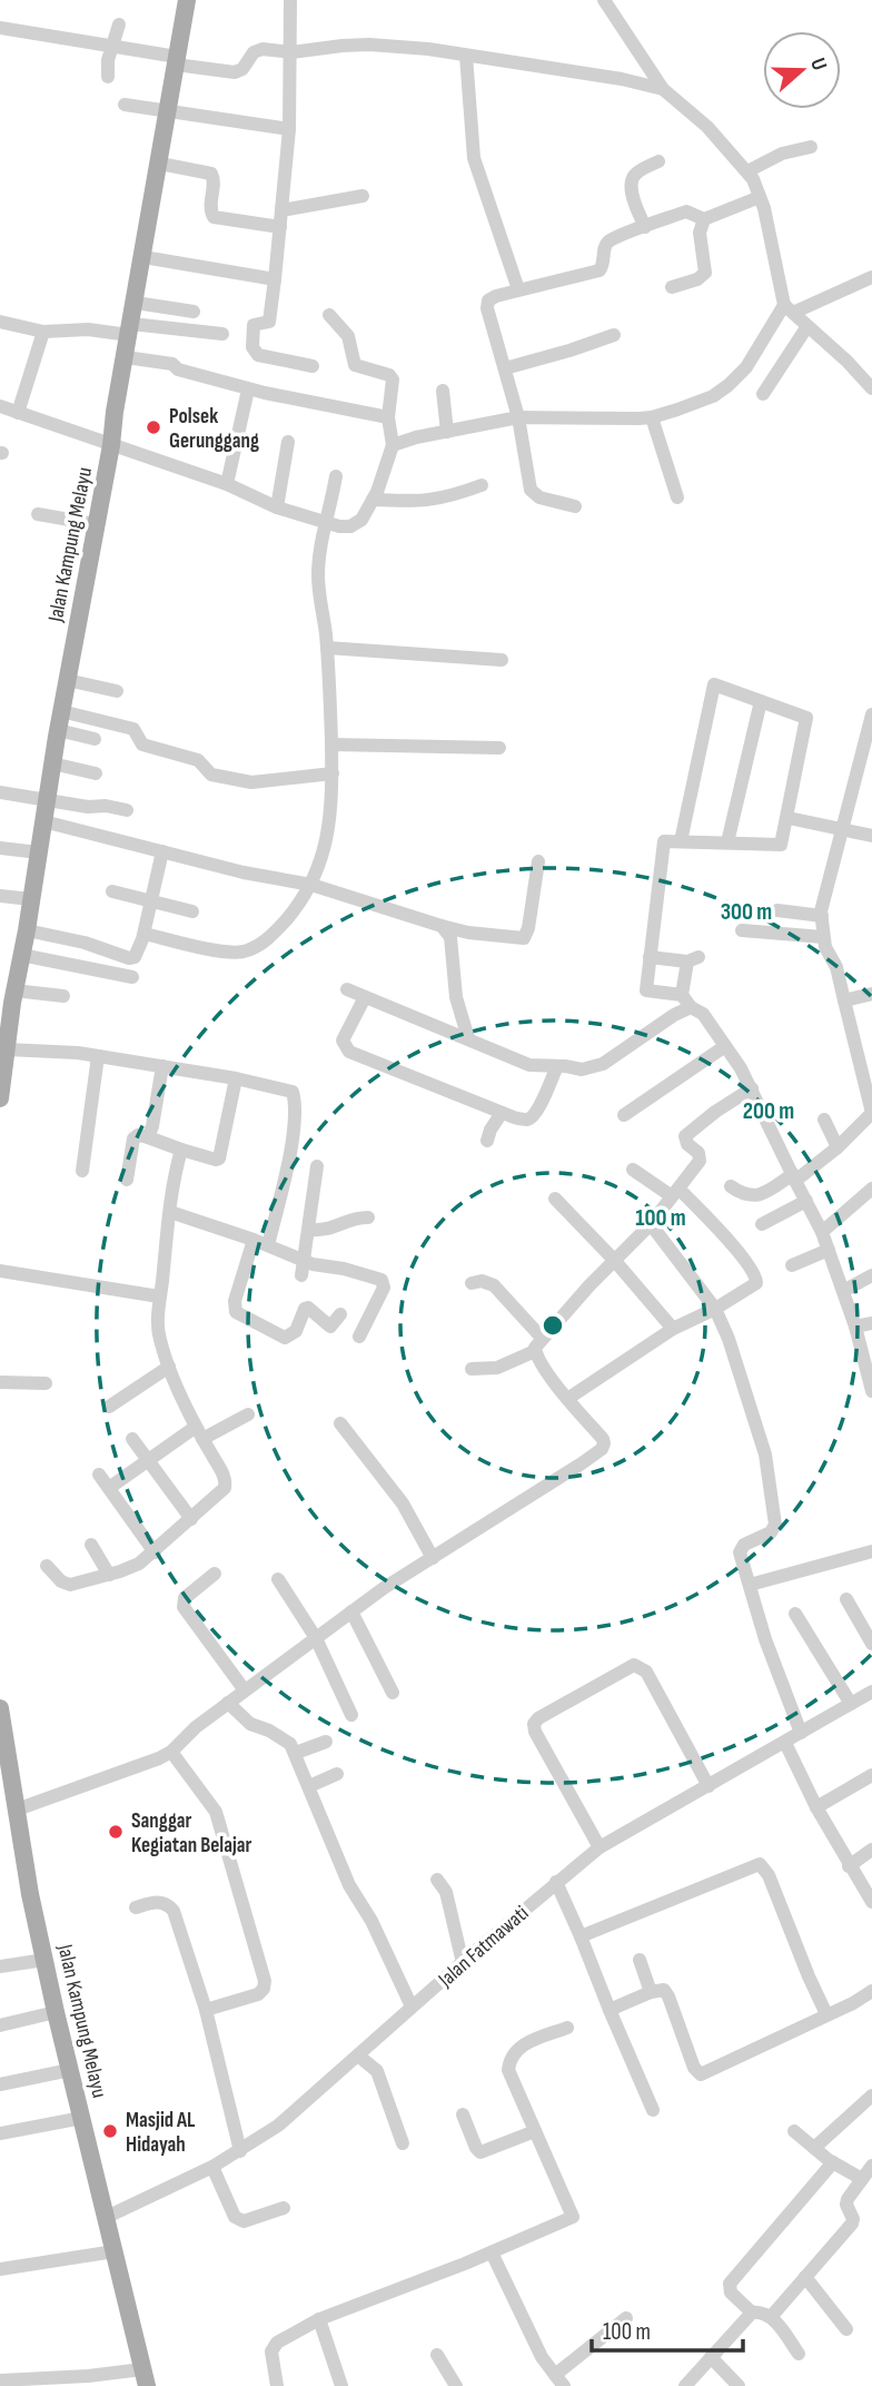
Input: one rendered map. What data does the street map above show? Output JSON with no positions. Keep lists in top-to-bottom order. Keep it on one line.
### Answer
{"streets":{"main road":["Jalan Kampung Melayu"],"street":["Jalan Fatmawati"]},"crossings":[["Jalan Kampung Melayu","Jalan Fatmawati"]],"places":["Polsek Gerunggang","Sanggar Kegiatan Belajar","Masjid AL Hidayah"],"scale_bar":"100 m","north":"right","rings":["300 m","200 m","100 m"]}
